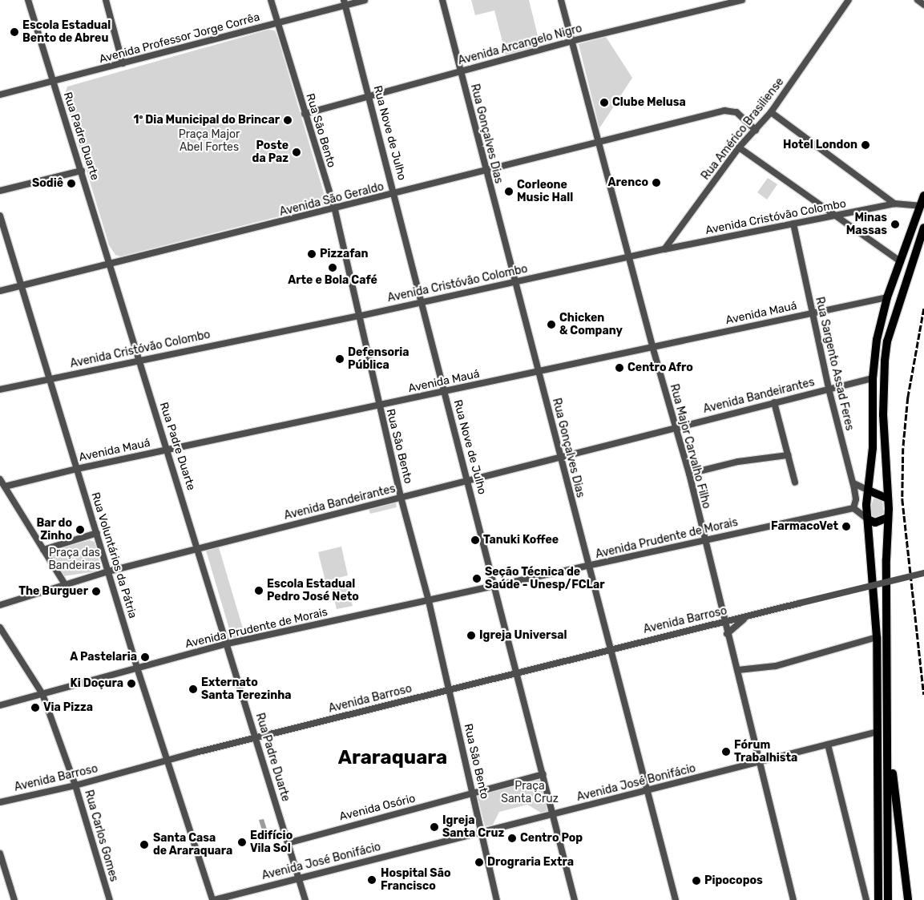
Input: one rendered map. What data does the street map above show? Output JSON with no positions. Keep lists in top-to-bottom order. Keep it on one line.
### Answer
{"streets":{"street":["Avenida Professor Jorge Corrêa","Avenida Arcangelo Nigro","Rua Américo Brasiliense","Rua São Bento","Rua Nove de Julho","Rua Gonçalves Dias","Rua Padre Duarte","Avenida São Geraldo","Avenida Cristóvão Colombo","Avenida Mauá","Rua Sargento Assad Feres","Avenida Bandeirantes","Rua Major Carvalho Filho","Avenida Prudente de Morais","Rua Voluntários da Pátria","Avenida Barroso","Avenida José Bonifácio","Avenida Osório","Rua Carlos Gomes"]},"crossings":[["Avenida Professor Jorge Corrêa","Rua São Bento"],["Avenida Professor Jorge Corrêa","Rua Nove de Julho"],["Avenida Professor Jorge Corrêa","Rua Padre Duarte"],["Avenida Arcangelo Nigro","Rua São Bento"],["Avenida Arcangelo Nigro","Rua Nove de Julho"],["Avenida Arcangelo Nigro","Rua Gonçalves Dias"],["Avenida Arcangelo Nigro","Rua Major Carvalho Filho"],["Rua Américo Brasiliense","Avenida São Geraldo"],["Rua Américo Brasiliense","Avenida Cristóvão Colombo"],["Rua São Bento","Avenida São Geraldo"],["Rua São Bento","Avenida Cristóvão Colombo"],["Rua São Bento","Avenida Mauá"],["Rua São Bento","Avenida Bandeirantes"],["Rua São Bento","Avenida Prudente de Morais"],["Rua São Bento","Avenida Barroso"],["Rua São Bento","Avenida José Bonifácio"],["Rua São Bento","Avenida Osório"],["Rua Nove de Julho","Avenida São Geraldo"],["Rua Nove de Julho","Avenida Cristóvão Colombo"],["Rua Nove de Julho","Avenida Mauá"],["Rua Nove de Julho","Avenida Bandeirantes"],["Rua Nove de Julho","Avenida Prudente de Morais"],["Rua Nove de Julho","Avenida Barroso"],["Rua Nove de Julho","Avenida José Bonifácio"],["Rua Nove de Julho","Avenida Osório"],["Rua Gonçalves Dias","Avenida São Geraldo"],["Rua Gonçalves Dias","Avenida Cristóvão Colombo"],["Rua Gonçalves Dias","Avenida Mauá"],["Rua Gonçalves Dias","Avenida Bandeirantes"],["Rua Gonçalves Dias","Avenida Prudente de Morais"],["Rua Gonçalves Dias","Avenida Barroso"],["Rua Gonçalves Dias","Avenida José Bonifácio"],["Rua Padre Duarte","Avenida São Geraldo"],["Rua Padre Duarte","Avenida Cristóvão Colombo"],["Rua Padre Duarte","Avenida Mauá"],["Rua Padre Duarte","Avenida Bandeirantes"],["Rua Padre Duarte","Avenida Prudente de Morais"],["Rua Padre Duarte","Avenida Barroso"],["Rua Padre Duarte","Avenida José Bonifácio"],["Rua Padre Duarte","Avenida Osório"],["Avenida São Geraldo","Rua Major Carvalho Filho"],["Avenida São Geraldo","Rua Voluntários da Pátria"],["Avenida Cristóvão Colombo","Rua Sargento Assad Feres"],["Avenida Cristóvão Colombo","Rua Major Carvalho Filho"],["Avenida Cristóvão Colombo","Rua Voluntários da Pátria"],["Avenida Mauá","Rua Sargento Assad Feres"],["Avenida Mauá","Rua Major Carvalho Filho"],["Avenida Mauá","Rua Voluntários da Pátria"],["Rua Sargento Assad Feres","Avenida Bandeirantes"],["Rua Sargento Assad Feres","Avenida Prudente de Morais"],["Avenida Bandeirantes","Rua Major Carvalho Filho"],["Avenida Bandeirantes","Rua Voluntários da Pátria"],["Rua Major Carvalho Filho","Avenida Prudente de Morais"],["Rua Major Carvalho Filho","Avenida Barroso"],["Rua Major Carvalho Filho","Avenida José Bonifácio"],["Avenida Prudente de Morais","Rua Voluntários da Pátria"],["Avenida Prudente de Morais","Rua Carlos Gomes"],["Rua Voluntários da Pátria","Avenida Barroso"],["Rua Voluntários da Pátria","Avenida José Bonifácio"],["Avenida Barroso","Rua Carlos Gomes"]],"districts":["Araraquara"],"parks":["Praça Major Abel Fortes","Praça das Bandeiras","Praça Santa Cruz"],"places":["Escola Estadual Bento de Abreu","Clube Melusa","1º Dia Municipal do Brincar","Hotel London","Poste da Paz","Arenco","Sodiê","Corleone Music Hall","Minas Massas","Pizzafan","Arte e Bola Café","Chicken & Company","Defensoria Pública","Centro Afro","FarmacoVet","Bar do Zinho","Tanuki Koffee","Seção Técnica de Saúde - Unesp/FCLar","Escola Estadual Pedro José Neto","The Burguer","Igreja Universal","A Pastelaria","Ki Doçura","Externato Santa Terezinha","Via Pizza","Fórum Trabalhista","Igreja Santa Cruz","Centro Pop","Edifício Vila Sol","Santa Casa de Araraquara","Drograria Extra","Hospital São Francisco","Pipocopos"]}
